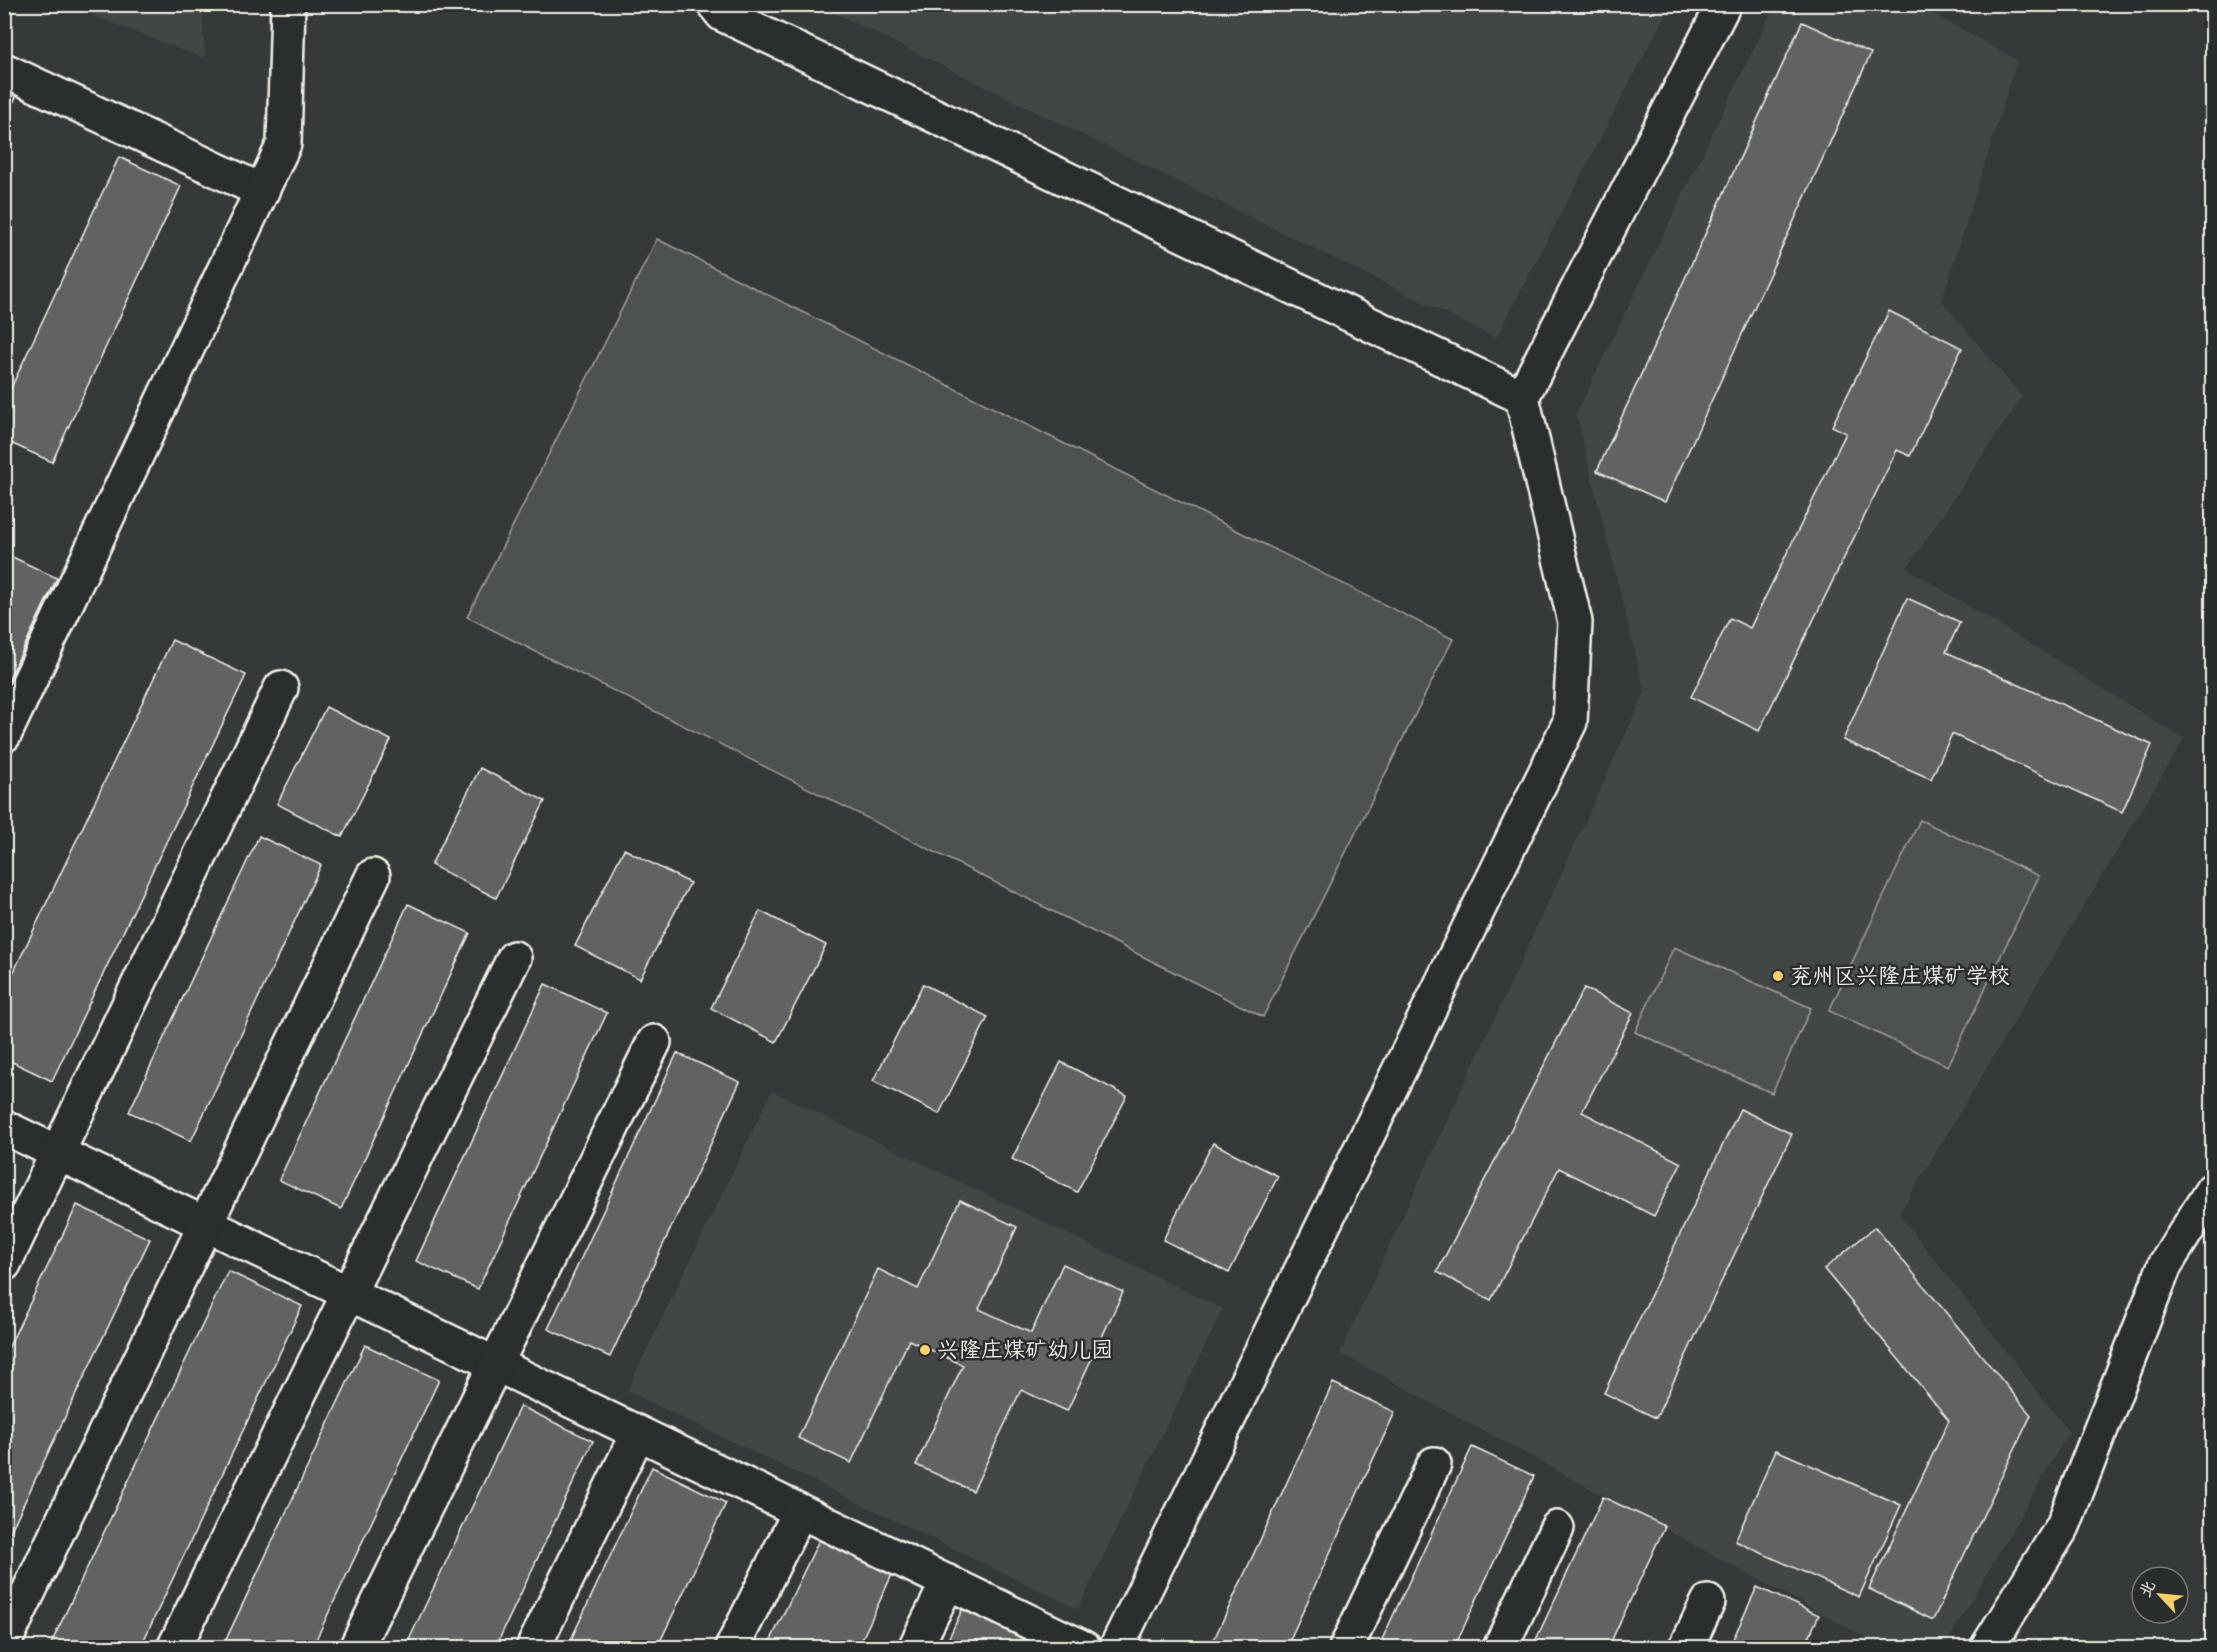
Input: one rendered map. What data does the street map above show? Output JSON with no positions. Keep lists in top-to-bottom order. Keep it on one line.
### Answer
{"places":["兖州区兴隆庄煤矿学校","兴隆庄煤矿幼儿园"],"north":"top left"}
